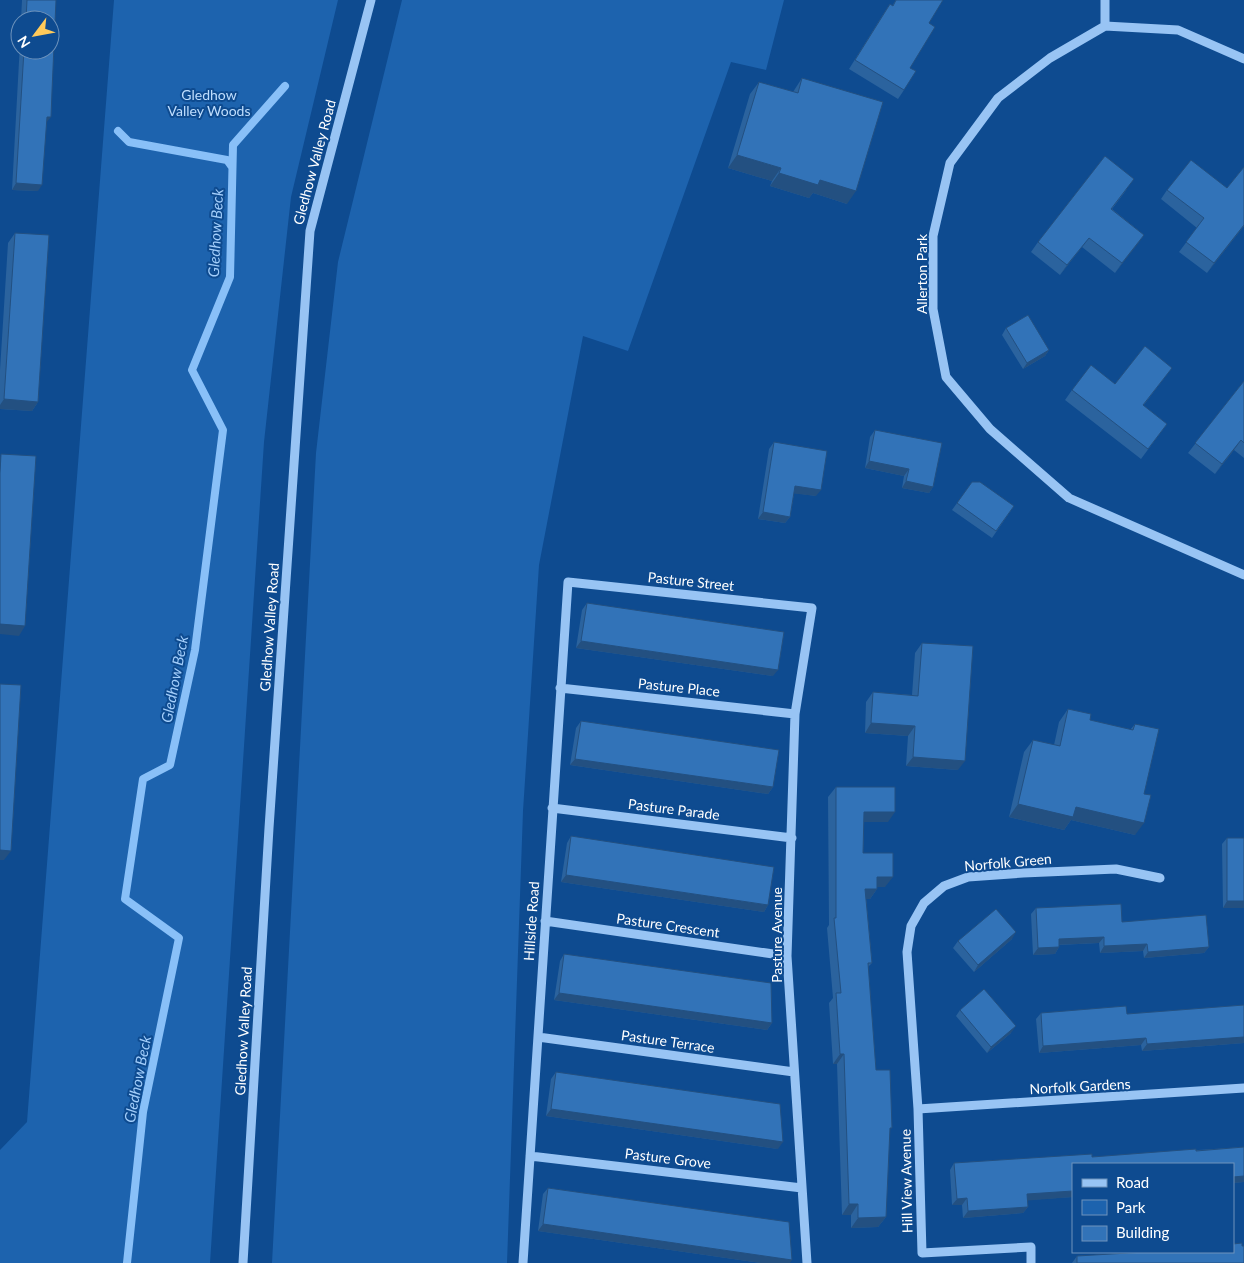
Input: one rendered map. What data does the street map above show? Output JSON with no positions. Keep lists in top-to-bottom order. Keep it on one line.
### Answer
{"streets":{"street":["Gledhow Valley Road","Allerton Park","Pasture Street","Pasture Place","Pasture Parade","Norfolk Green","Hillside Road","Pasture Crescent","Pasture Avenue","Pasture Terrace","Norfolk Gardens","Pasture Grove","Hill View Avenue"]},"crossings":[["Pasture Street","Hillside Road"],["Pasture Street","Pasture Avenue"],["Pasture Place","Hillside Road"],["Pasture Place","Pasture Avenue"],["Pasture Parade","Hillside Road"],["Pasture Parade","Pasture Avenue"],["Norfolk Green","Norfolk Gardens"],["Norfolk Green","Hill View Avenue"],["Hillside Road","Pasture Crescent"],["Hillside Road","Pasture Terrace"],["Hillside Road","Pasture Grove"],["Pasture Crescent","Pasture Avenue"],["Pasture Avenue","Pasture Terrace"],["Pasture Avenue","Pasture Grove"],["Norfolk Gardens","Hill View Avenue"]],"water":["Gledhow Beck"],"parks":["Gledhow Valley Woods"],"legend":["Road","Park","Building"],"north":"bottom left"}
